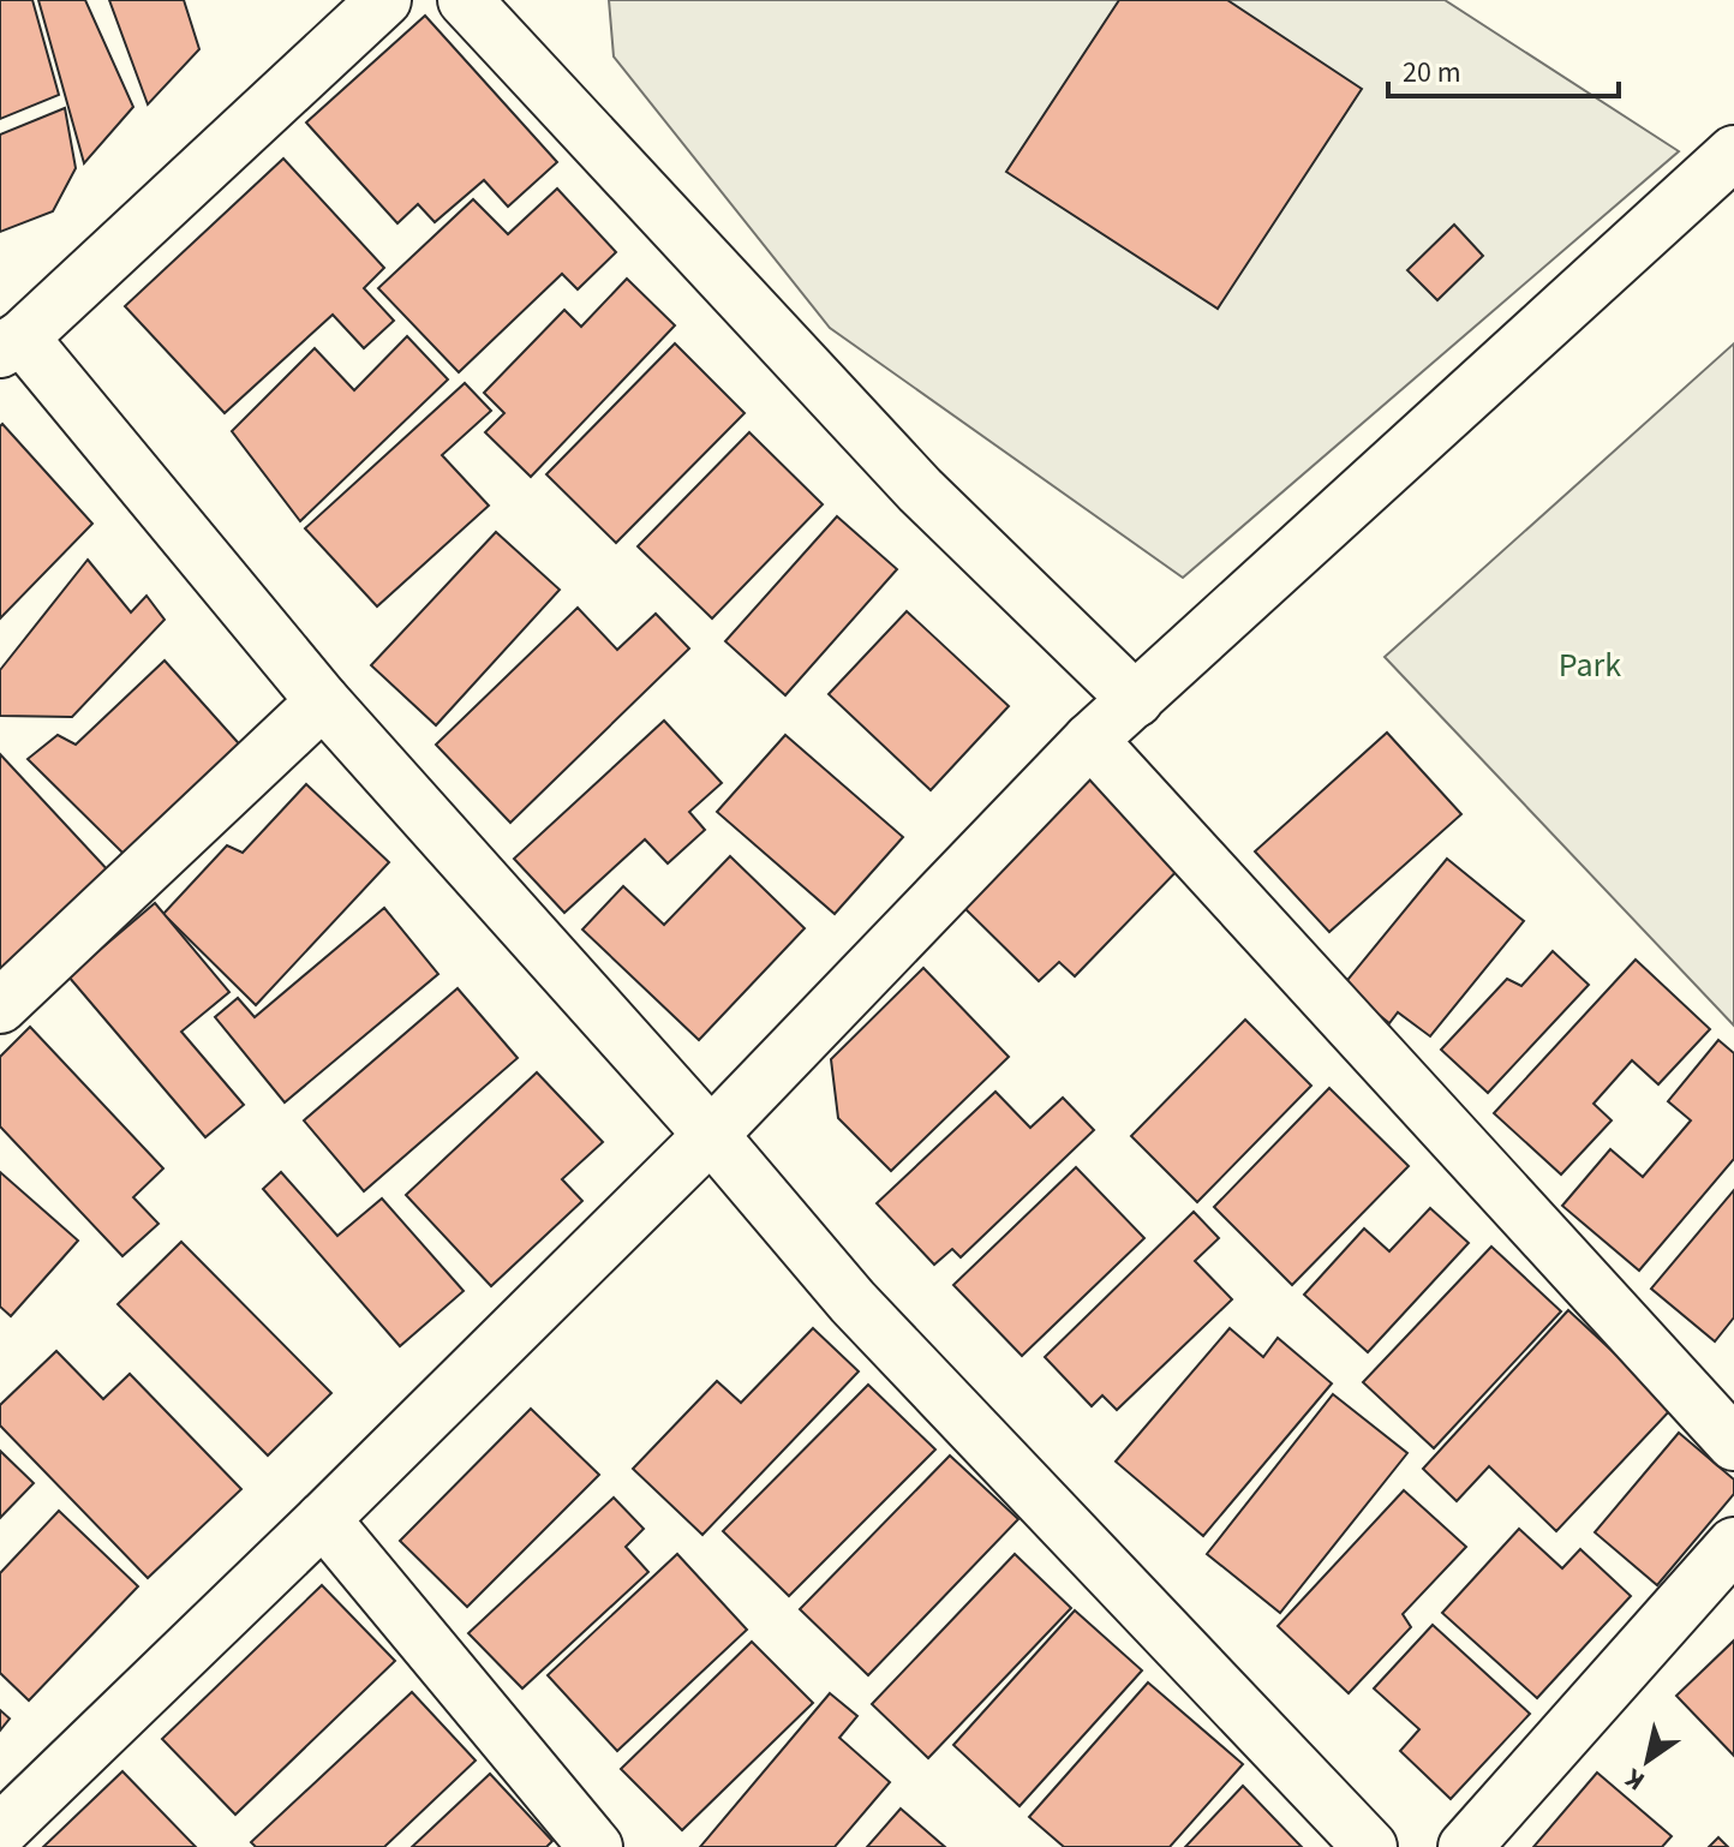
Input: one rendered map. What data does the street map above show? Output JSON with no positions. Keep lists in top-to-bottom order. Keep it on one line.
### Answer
{"parks":["Park"],"scale_bar":"20 m","north":"bottom left"}
